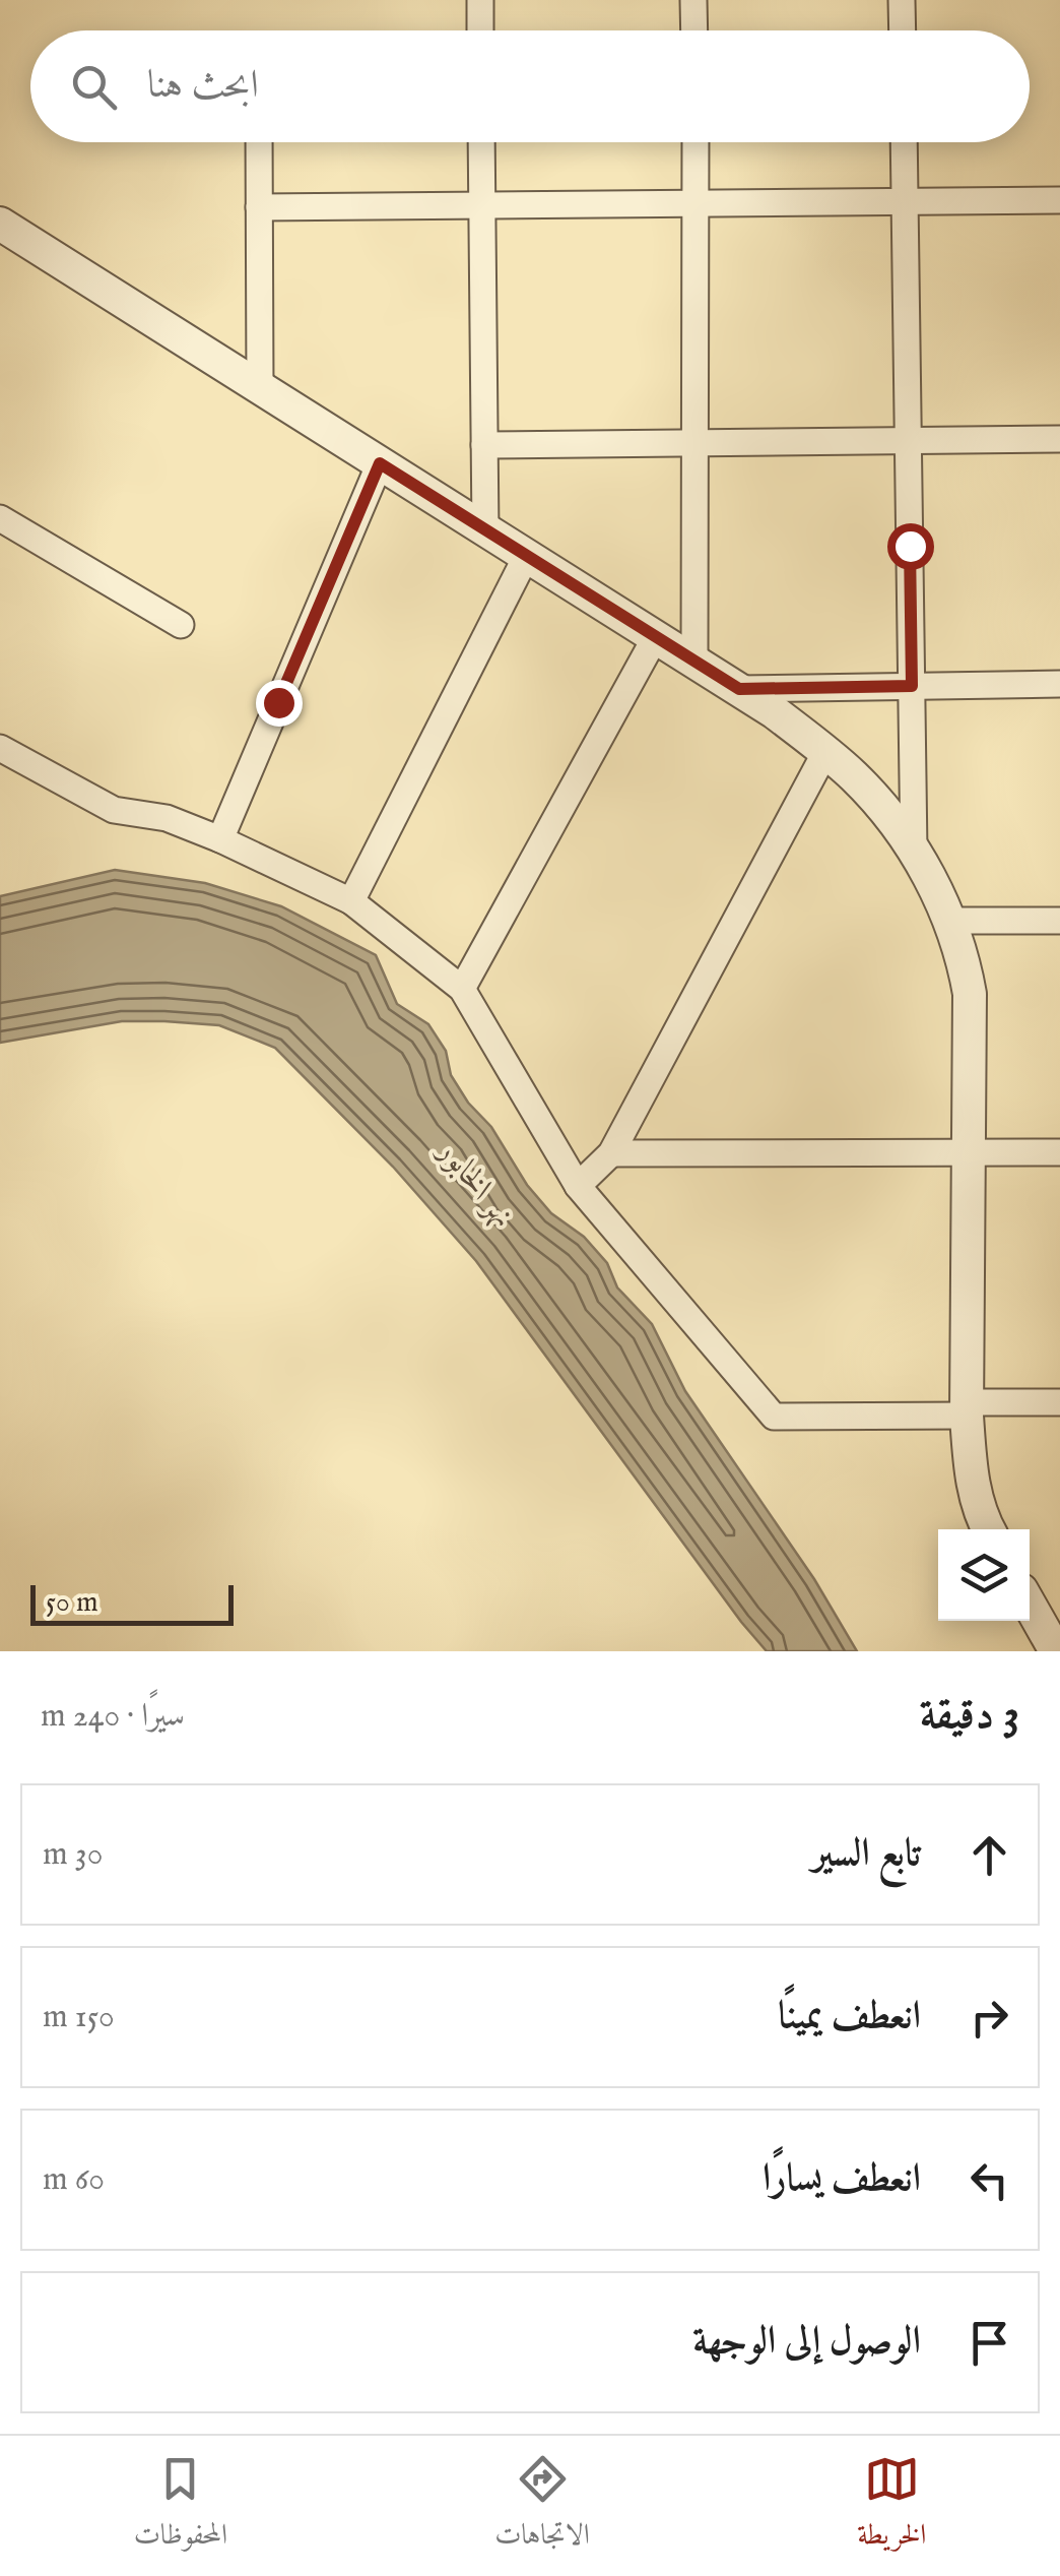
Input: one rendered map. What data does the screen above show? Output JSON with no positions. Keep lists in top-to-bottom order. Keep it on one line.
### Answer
{"water":["نهر الخابور"],"scale_bar":"50 m","page":{"search":"ابحث هنا","scale":"50 m","heading":["3 دقيقة","سيرًا · 240 m"],"list":[["تابع السير","30 m"],["انعطف يمينًا","150 m"],["انعطف يسارًا","60 m"],"الوصول إلى الوجهة"],"nav":["الخريطة","الاتجاهات","المحفوظات"]}}
